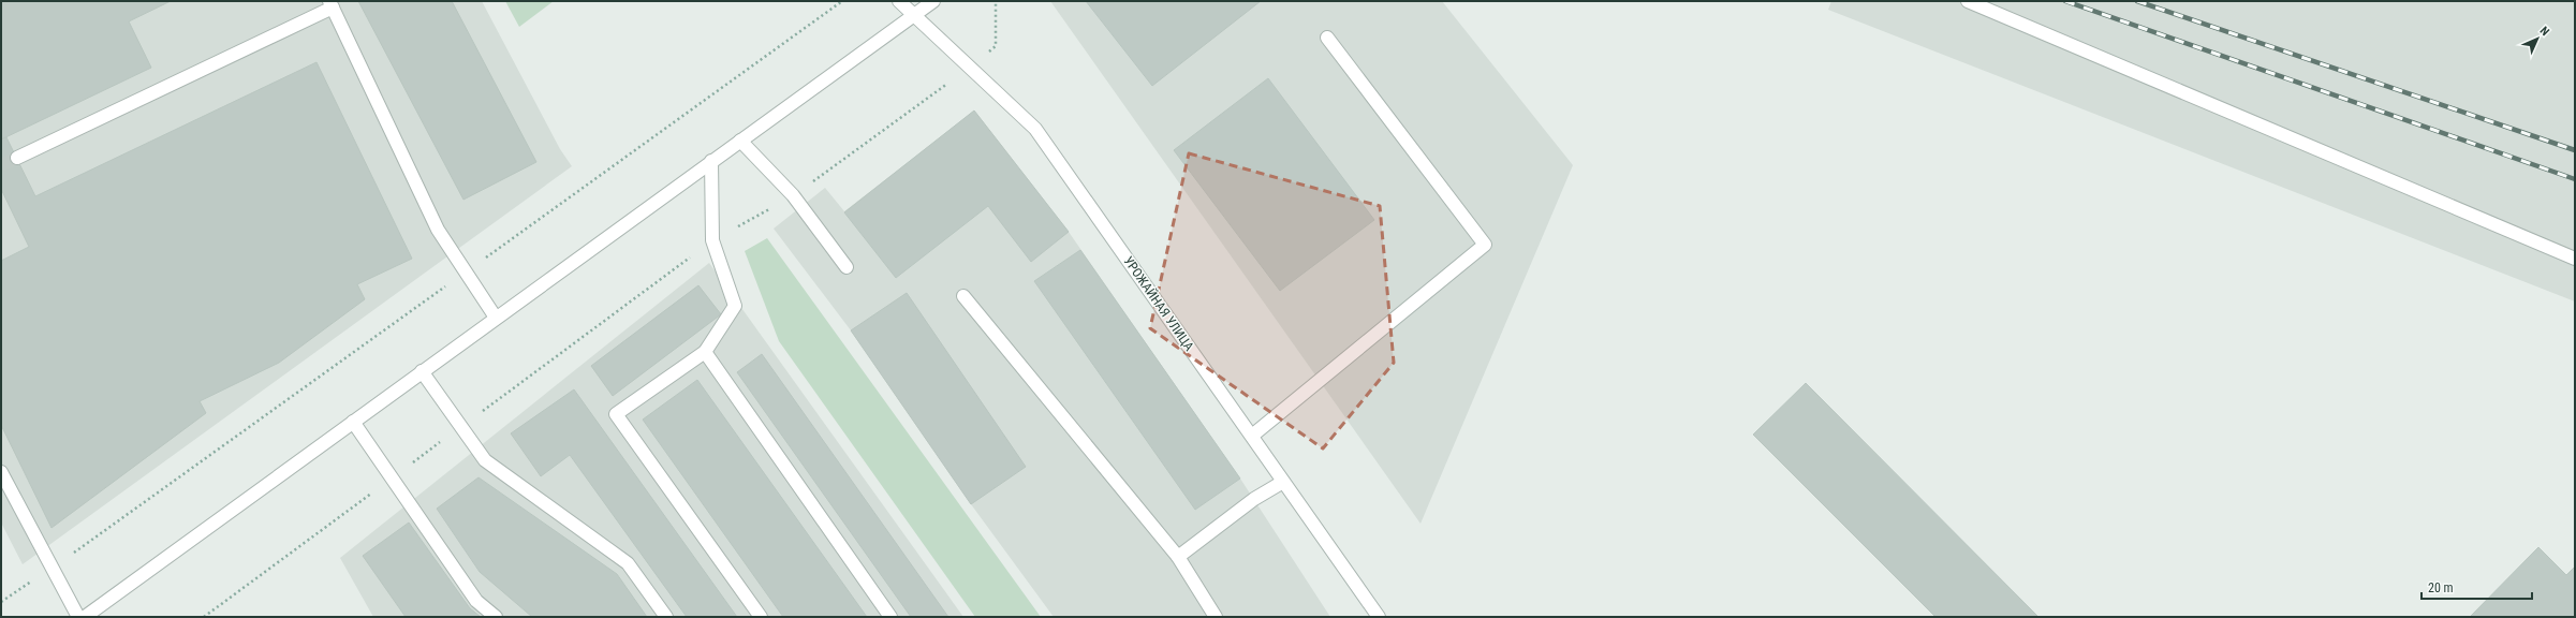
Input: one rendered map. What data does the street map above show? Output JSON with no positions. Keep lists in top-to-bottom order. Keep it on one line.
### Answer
{"streets":{"street":["УРОЖАЙНАЯ УЛИЦА"]},"scale_bar":"20 m","north":"top right"}
